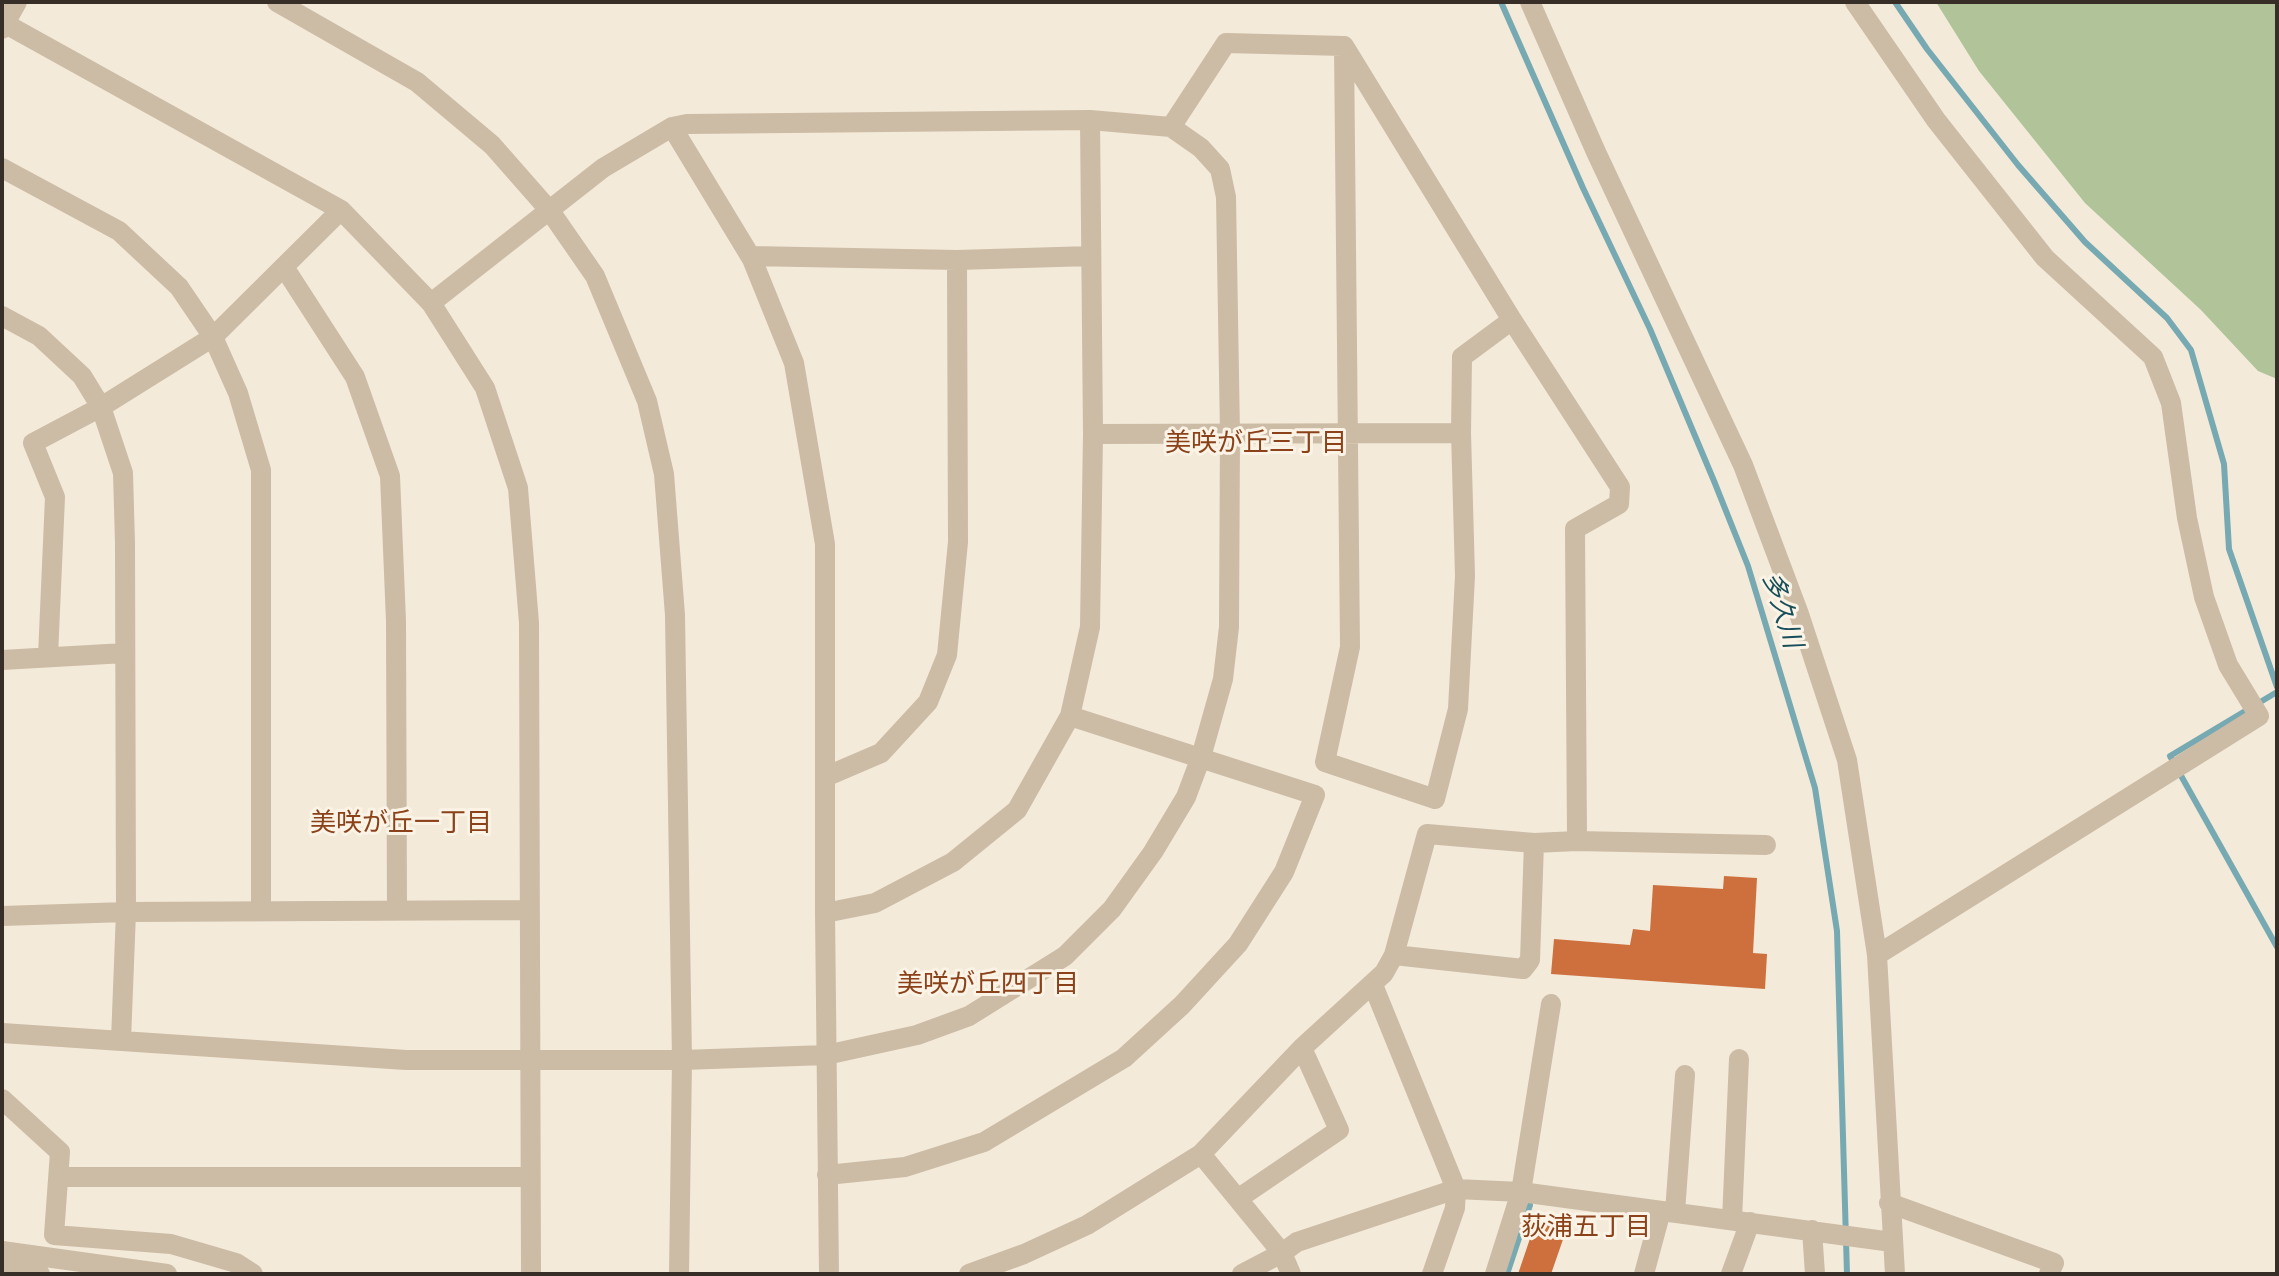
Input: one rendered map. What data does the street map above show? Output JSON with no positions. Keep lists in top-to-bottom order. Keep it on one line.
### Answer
{"districts":["美咲が丘三丁目","美咲が丘一丁目","美咲が丘四丁目","荻浦五丁目"],"water":["多久川"]}
